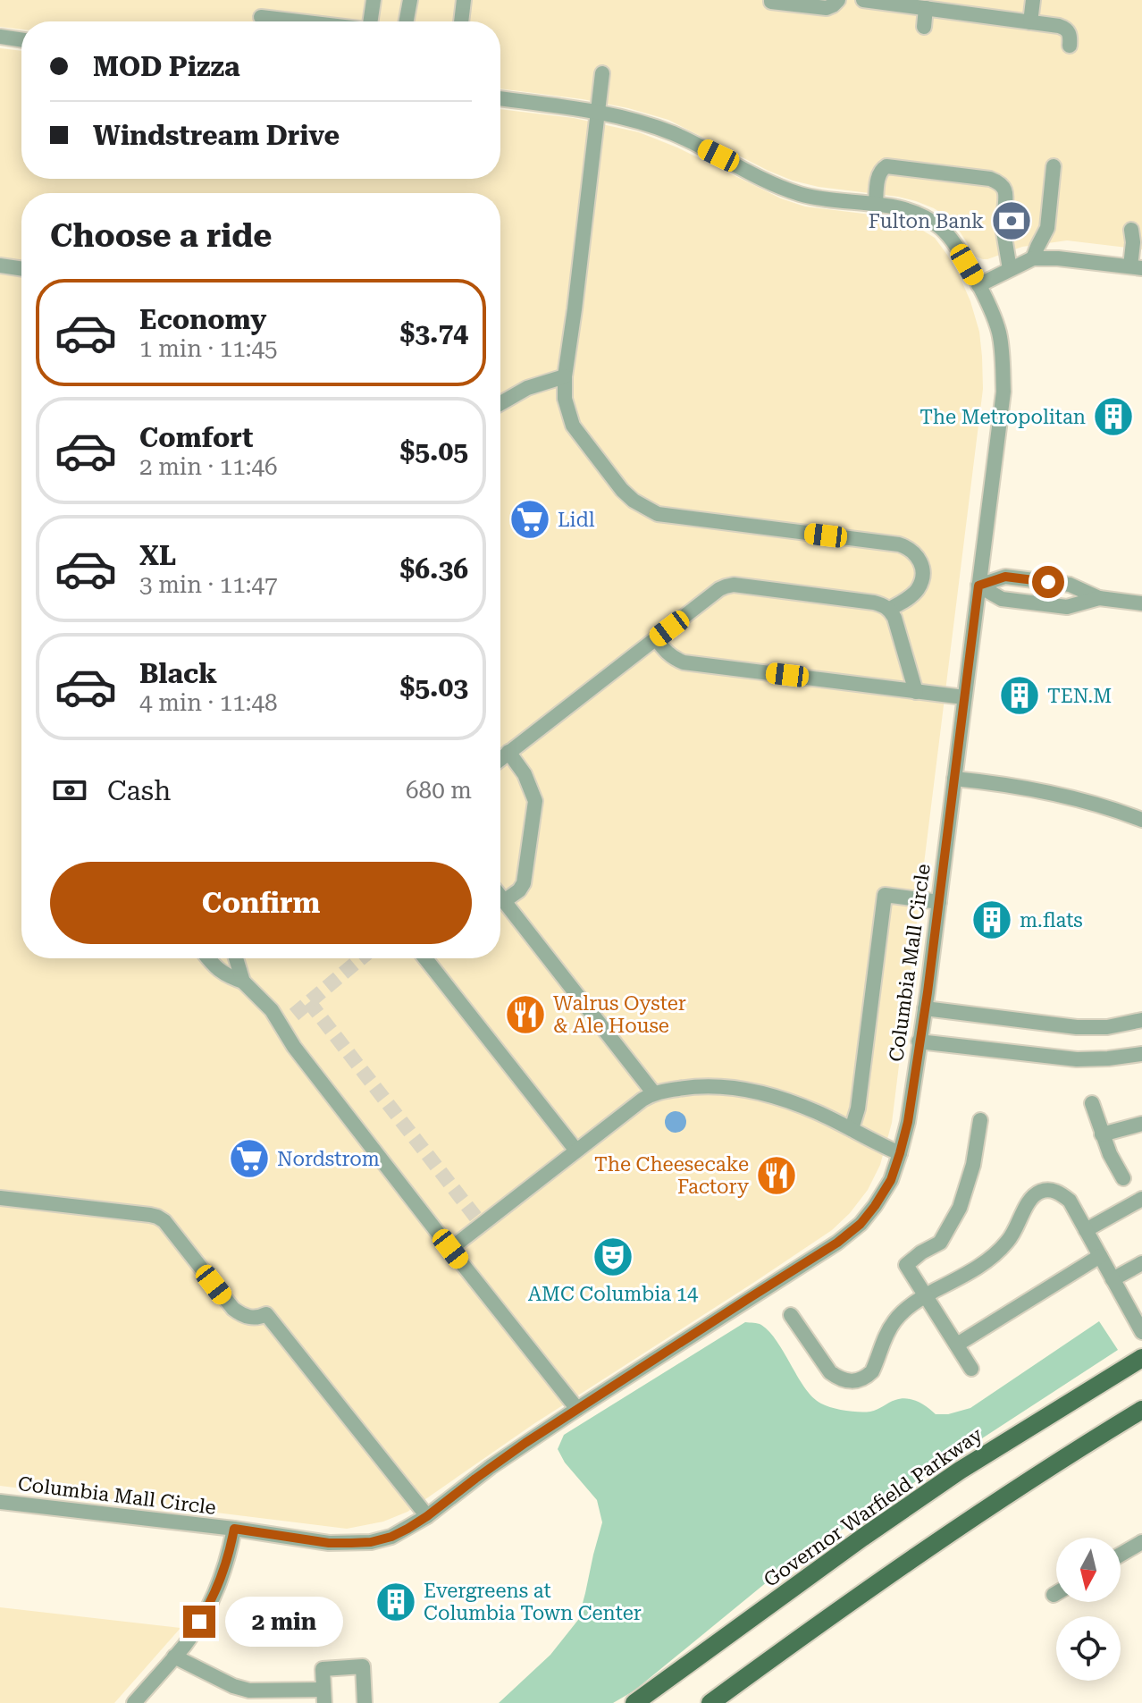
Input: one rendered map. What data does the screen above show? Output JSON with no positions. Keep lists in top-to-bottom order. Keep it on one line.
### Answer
{"streets":{"main road":["Governor Warfield Parkway"],"street":["Columbia Mall Circle"]},"places":{"bank":["Fulton Bank"],"building":["The Metropolitan","TEN.M","m.flats","Evergreens at Columbia Town Center"],"supermarket":["Lidl","Nordstrom"],"restaurant":["Walrus Oyster & Ale House","The Cheesecake Factory"],"theatre":["AMC Columbia 14"]},"north":"bottom","page":{"banner":["MOD Pizza","Windstream Drive"],"heading":"Choose a ride","list":[{"name":"Economy","note":"1 min · 11:45","value":"$3.74"},{"name":"Comfort","note":"2 min · 11:46","value":"$5.05"},{"name":"XL","note":"3 min · 11:47","value":"$6.36"},{"name":"Black","note":"4 min · 11:48","value":"$5.03"}],"pay":["Cash","680 m"],"buttons":"Confirm","bubble":"2 min"}}
